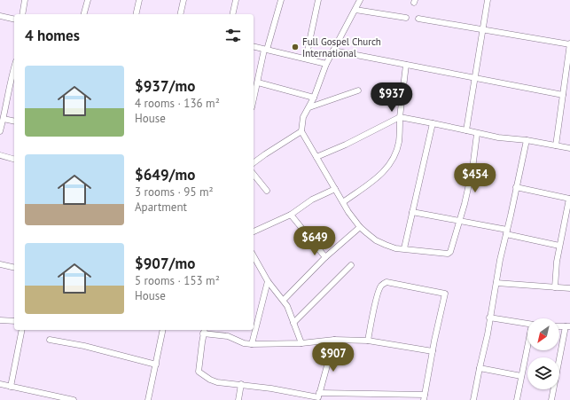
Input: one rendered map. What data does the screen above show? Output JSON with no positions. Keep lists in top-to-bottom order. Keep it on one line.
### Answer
{"places":["Full Gospel Church International"],"north":"bottom left","page":{"heading":"4 homes","list":[{"name":"$937/mo","note":"4 rooms · 136 m² · House"},{"name":"$649/mo","note":"3 rooms · 95 m² · Apartment"},{"name":"$907/mo","note":"5 rooms · 153 m² · House"}],"price":["$937","$454","$649","$907"]}}
